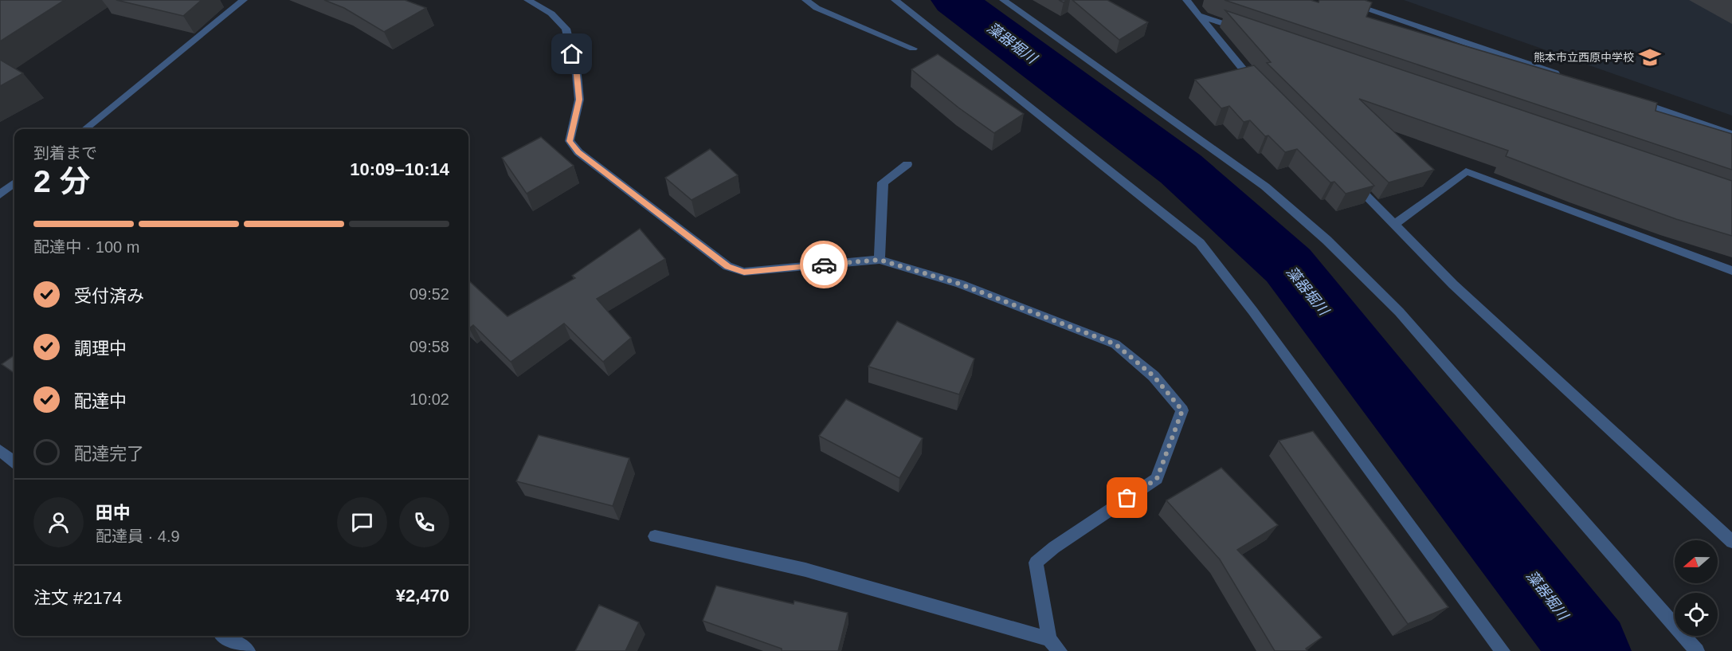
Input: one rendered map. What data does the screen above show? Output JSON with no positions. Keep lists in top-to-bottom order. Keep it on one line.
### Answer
{"water":["藻器堀川"],"places":{"school or university":["熊本市立西原中学校"]},"north":"left","page":{"heading":["2 分","到着まで","10:09–10:14"],"panel":["田中","配達員 · 4.9","注文 #2174","¥2,470"],"bar":"配達中 · 100 m","list":[["受付済み","09:52"],["調理中","09:58"],["配達中","10:02"],"配達完了"]}}
